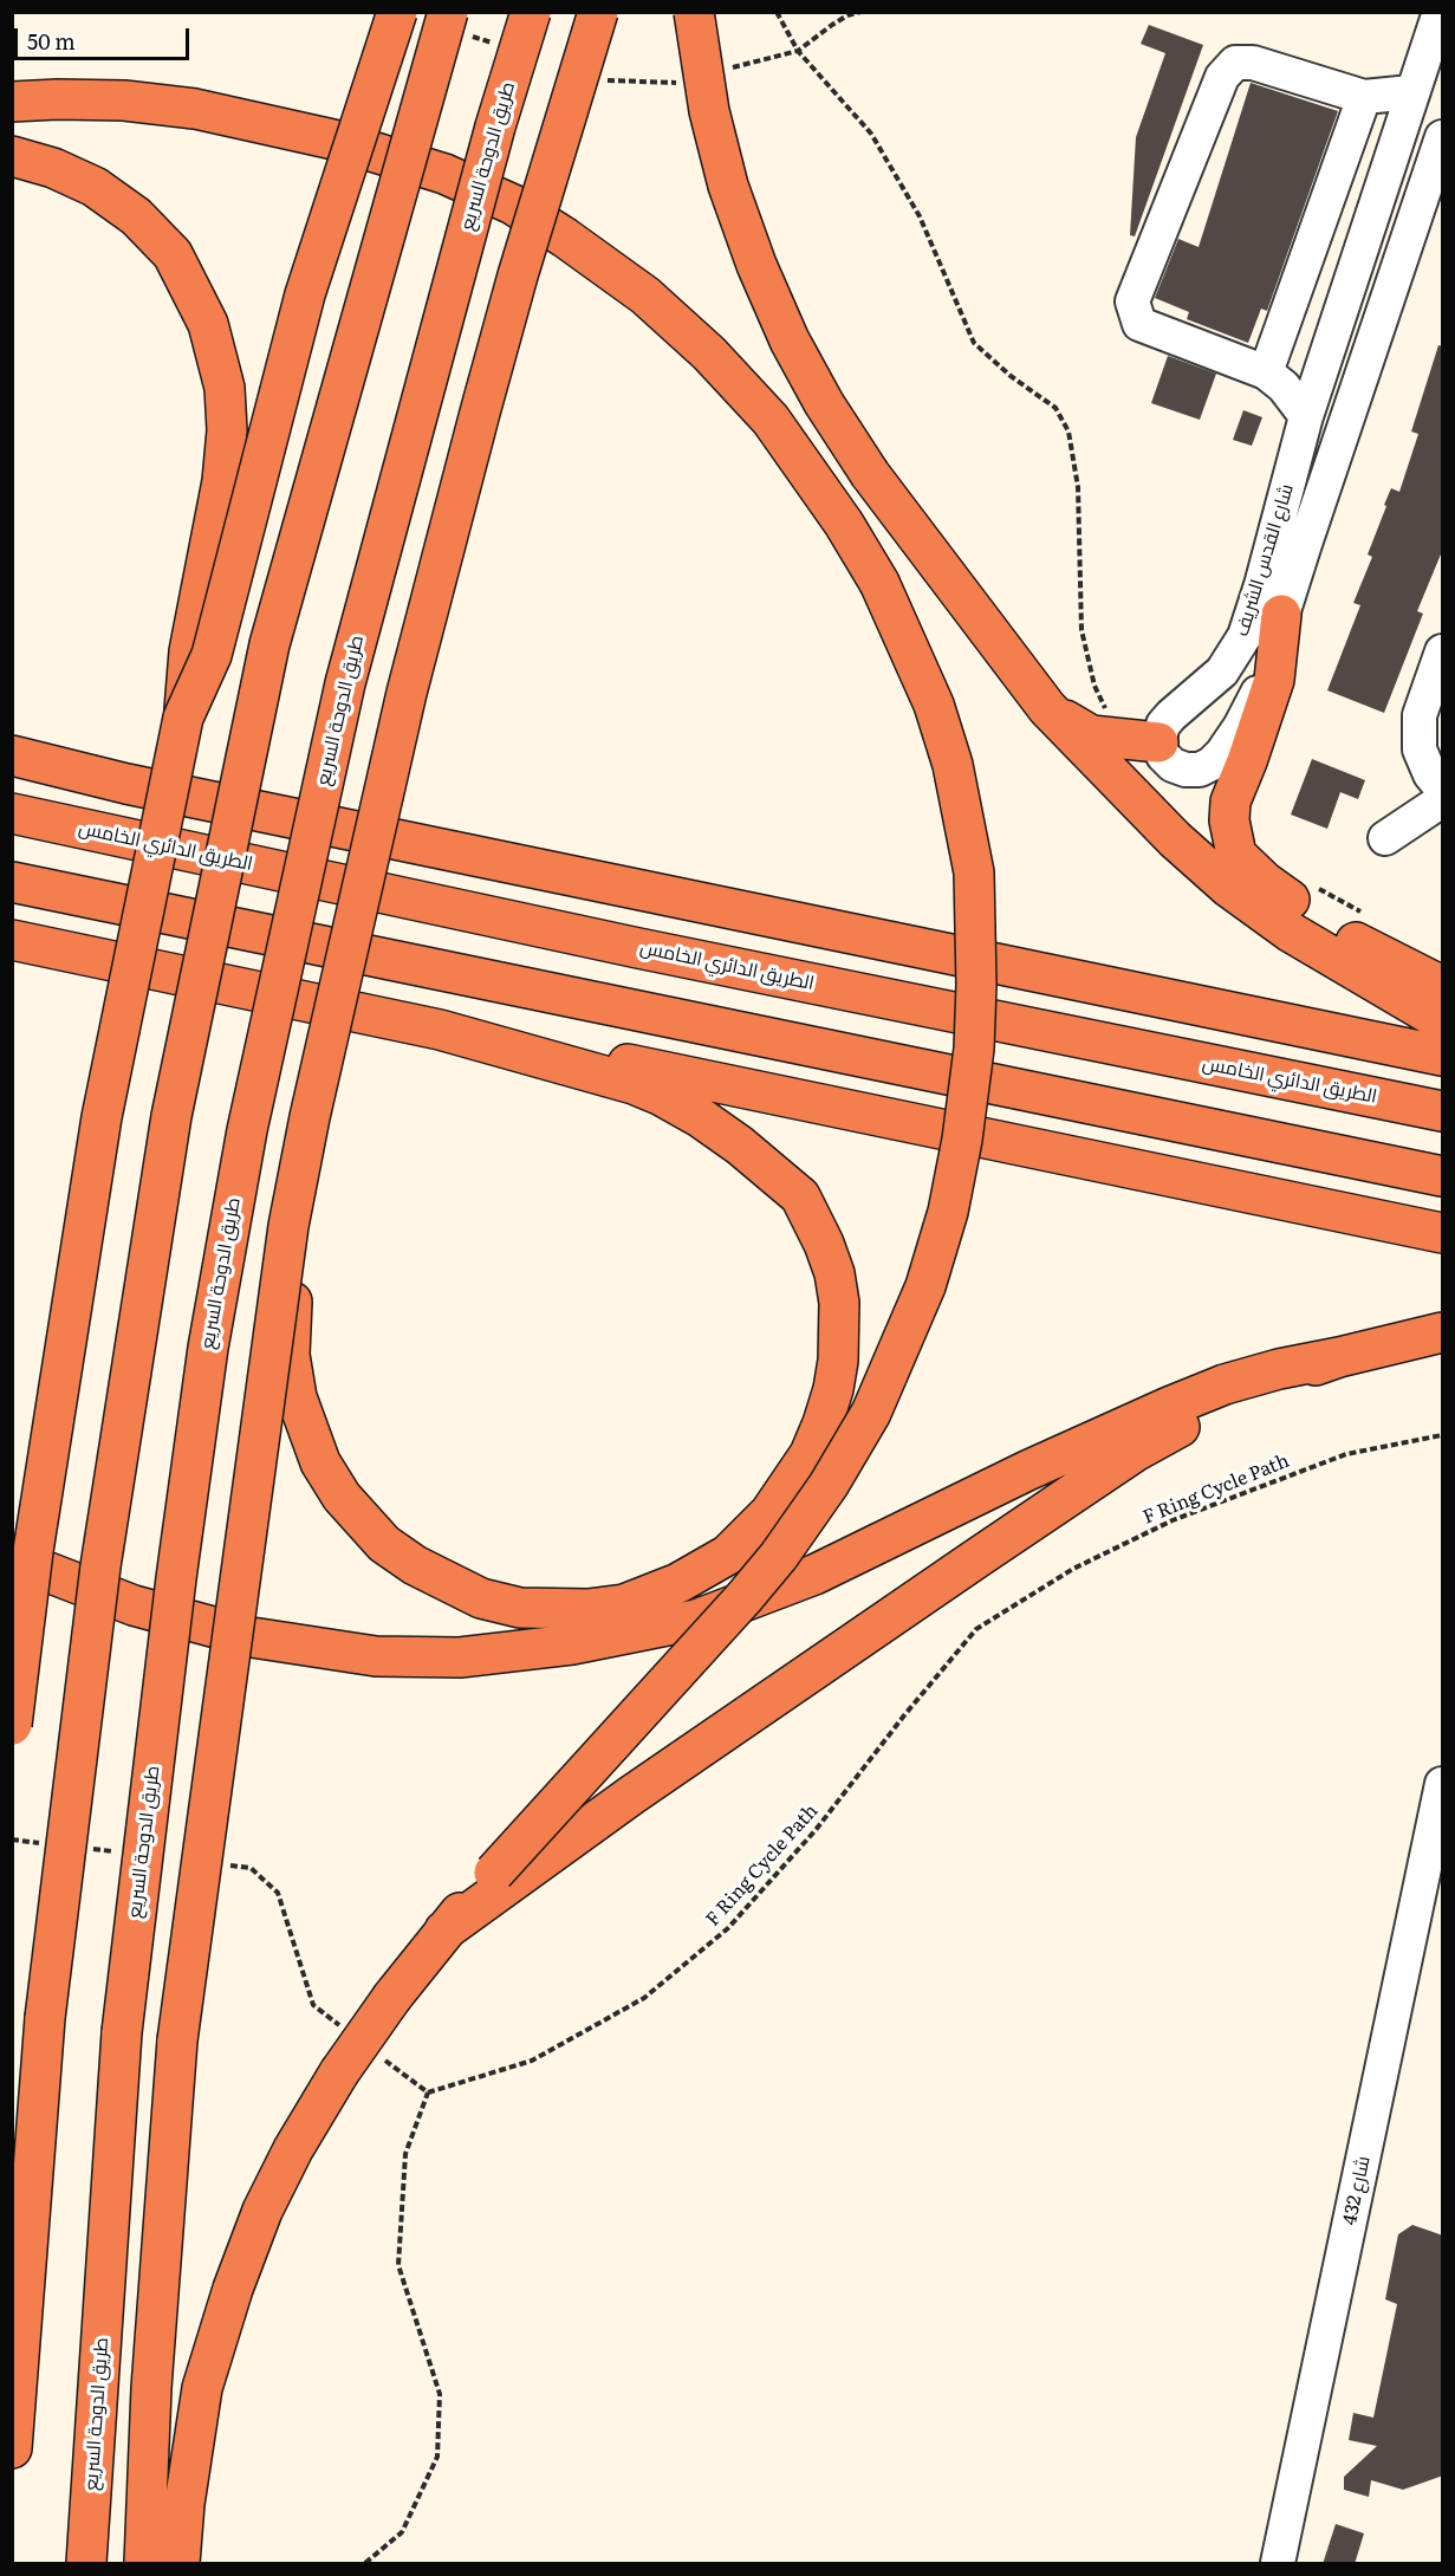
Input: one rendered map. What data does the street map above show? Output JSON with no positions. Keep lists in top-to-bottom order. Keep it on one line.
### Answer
{"streets":{"highway":["طريق الدوحة السريع","الطريق الدائري الخامس"],"street":["شارع القدس الشريف","شارع 432"],"path":["F Ring Cycle Path"]},"scale_bar":"50 m"}
